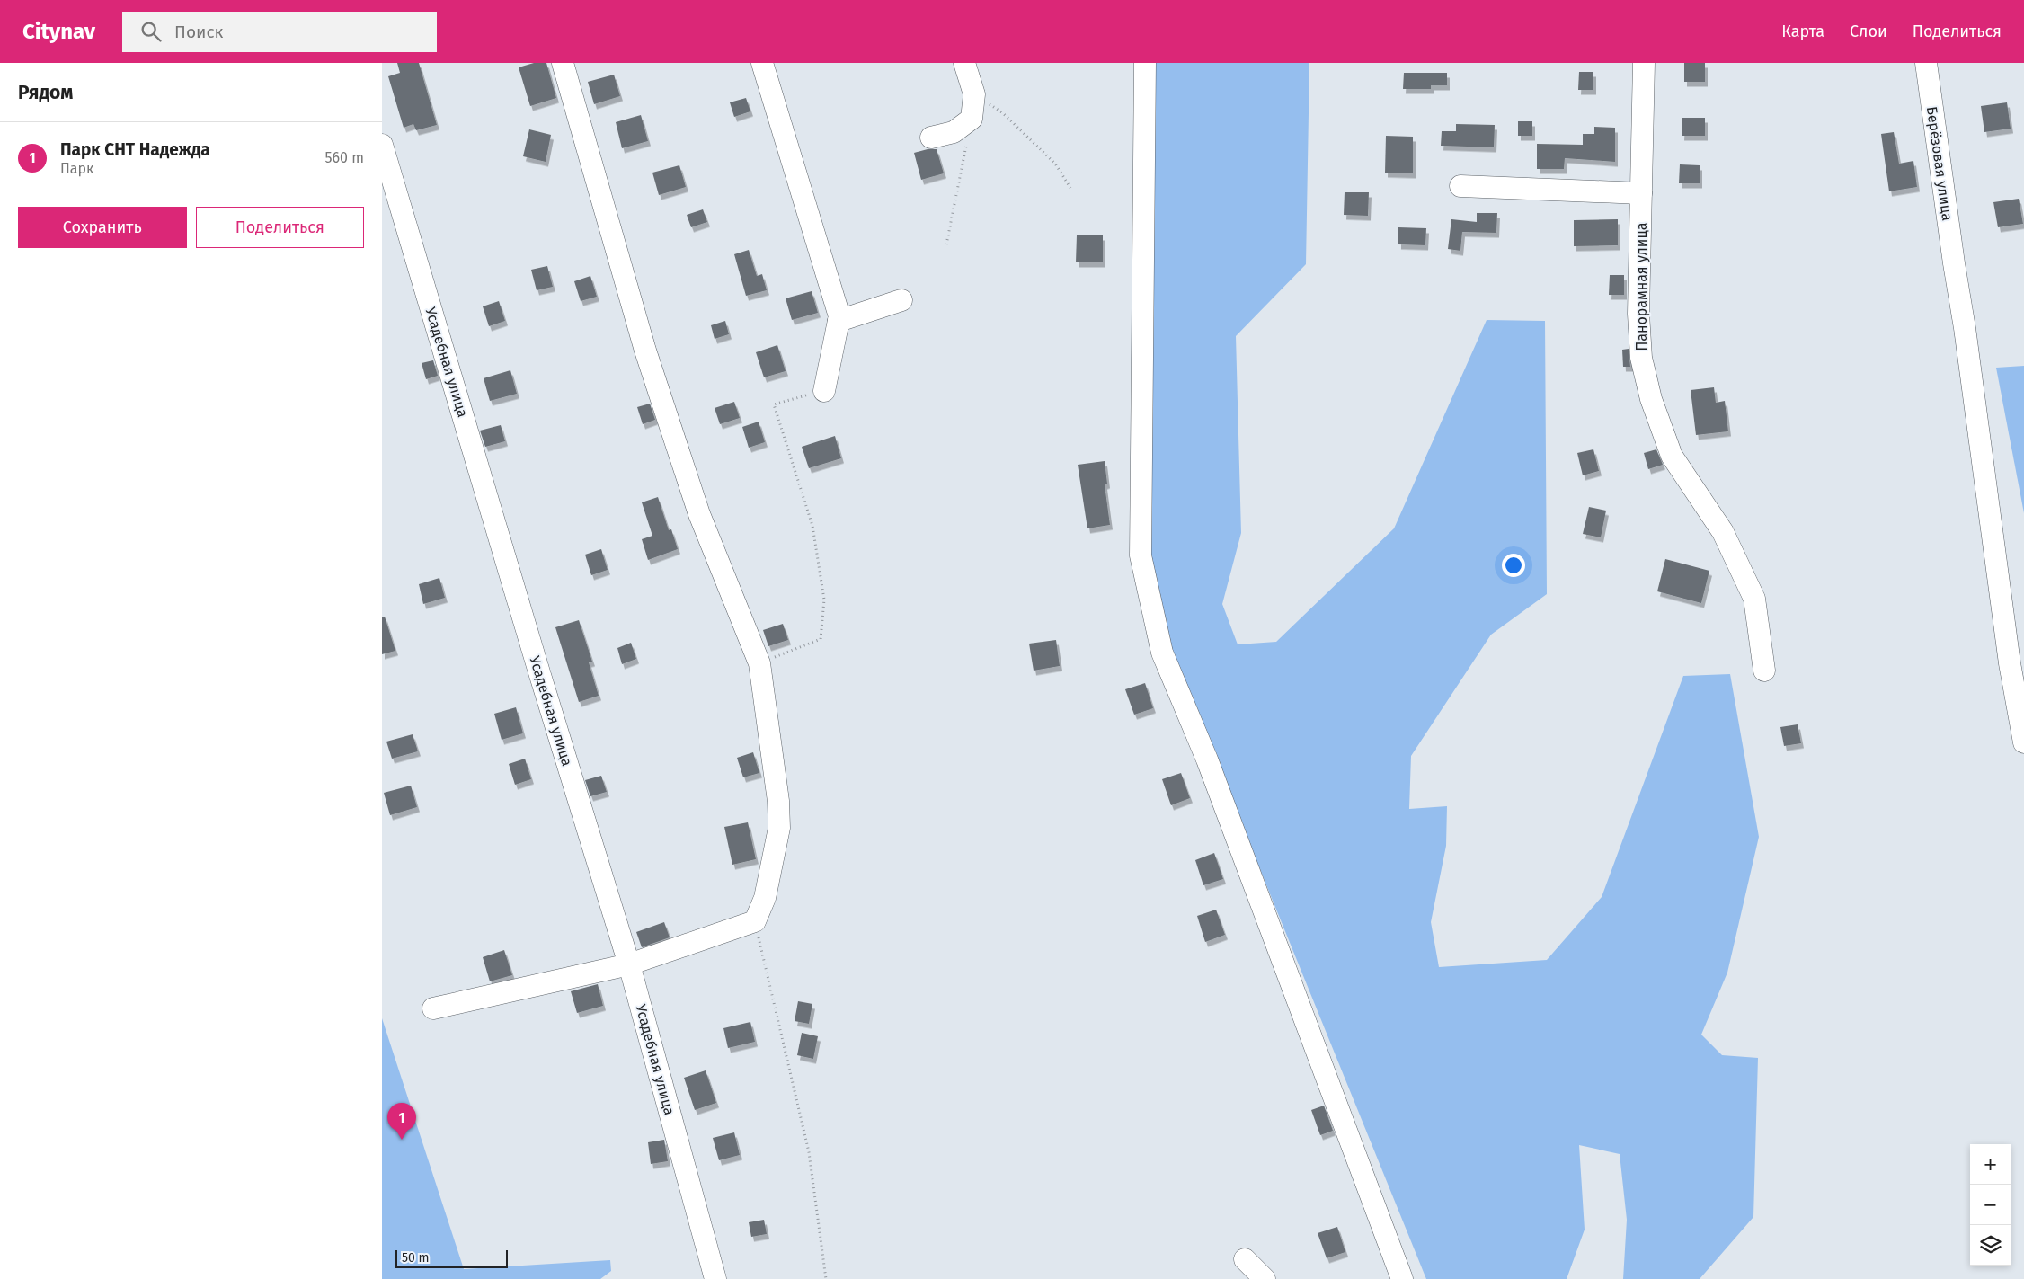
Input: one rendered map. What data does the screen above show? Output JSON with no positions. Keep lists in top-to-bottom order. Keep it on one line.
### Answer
{"streets":{"street":["Берёзовая улица","Панорамная улица","Усадебная улица"]},"scale_bar":"50 m","page":{"header":"Citynav","search":"Поиск","nav":["Карта","Слои","Поделиться"],"heading":"Рядом","list":[{"mark":"1","name":"Парк СНТ Надежда","note":"Парк","value":"560 m"}],"buttons":["Сохранить","Поделиться"],"pins":"1","map_buttons":["+","−"],"scale":"50 m"}}
